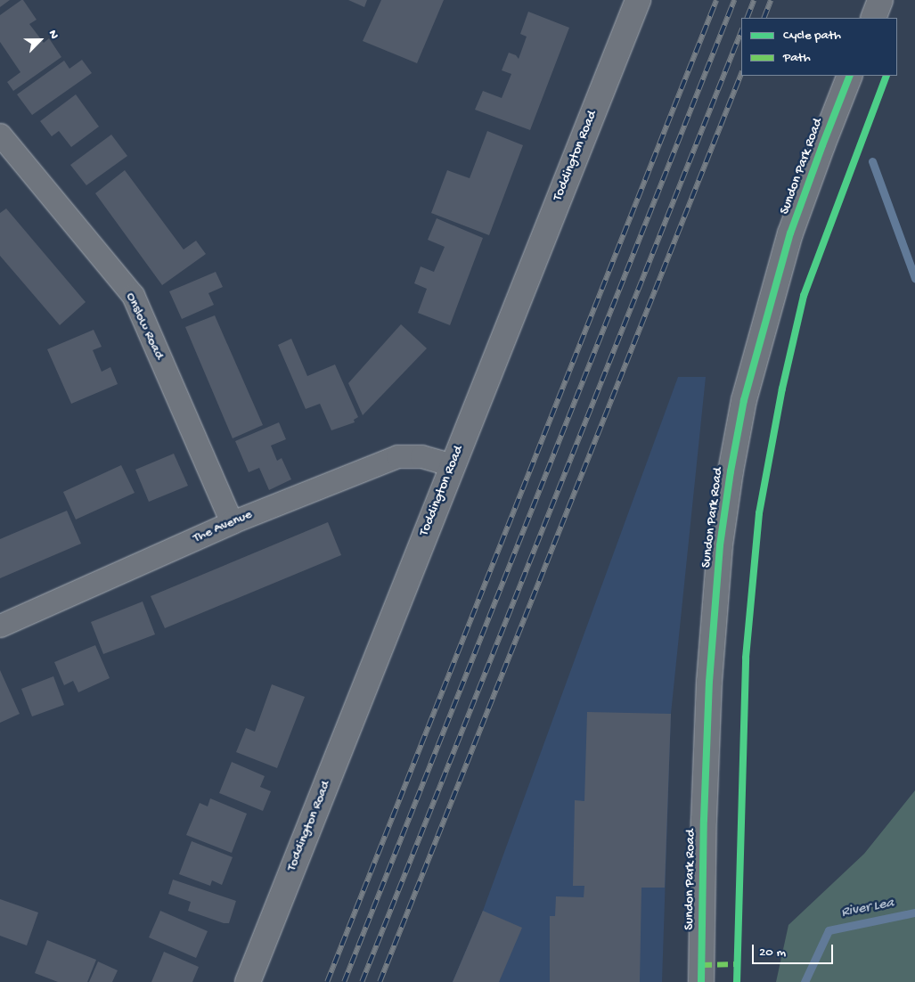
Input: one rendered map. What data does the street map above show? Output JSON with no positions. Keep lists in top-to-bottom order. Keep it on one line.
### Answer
{"streets":{"main road":["Toddington Road","Sundon Park Road"],"street":["Onslow Road","The Avenue"]},"crossings":[["Toddington Road","The Avenue"],["Onslow Road","The Avenue"]],"water":["River Lea"],"legend":["Cycle path","Path"],"scale_bar":"20 m","north":"top right"}
